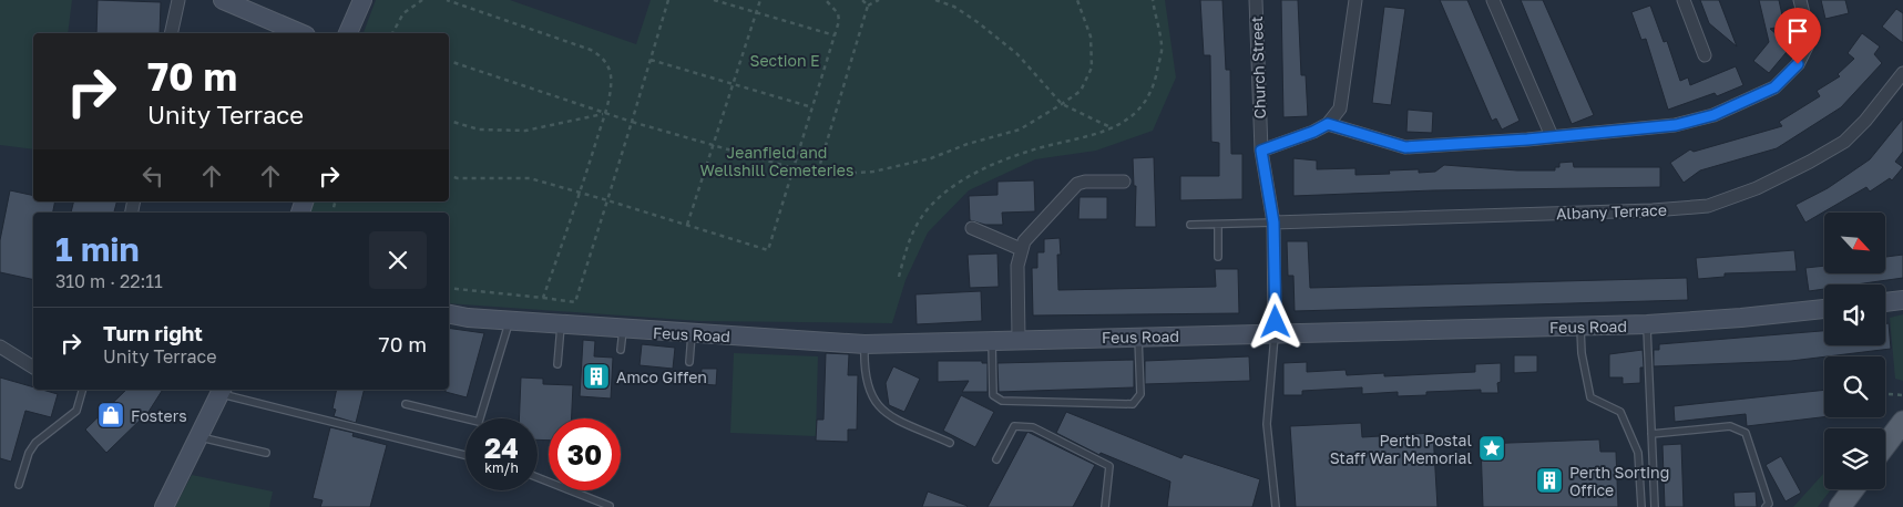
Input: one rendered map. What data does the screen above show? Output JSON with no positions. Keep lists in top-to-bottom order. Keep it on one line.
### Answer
{"streets":{"street":["Church Street","Albany Terrace","Feus Road"]},"crossings":[["Church Street","Albany Terrace"],["Church Street","Feus Road"]],"parks":["Section E","Jeanfield and Wellshill Cemeteries"],"places":{"building":["Amco Giffen","Perth Sorting Office"],"shop":["Fosters"],"place":["Perth Postal Staff War Memorial"]},"north":"bottom right","page":{"turn":["70 m","Unity Terrace"],"heading":["1 min","310 m · 22:11"],"list":[{"name":"Turn right","note":"Unity Terrace","value":"70 m"}],"speed":"24 km/h","limit":"30"}}
